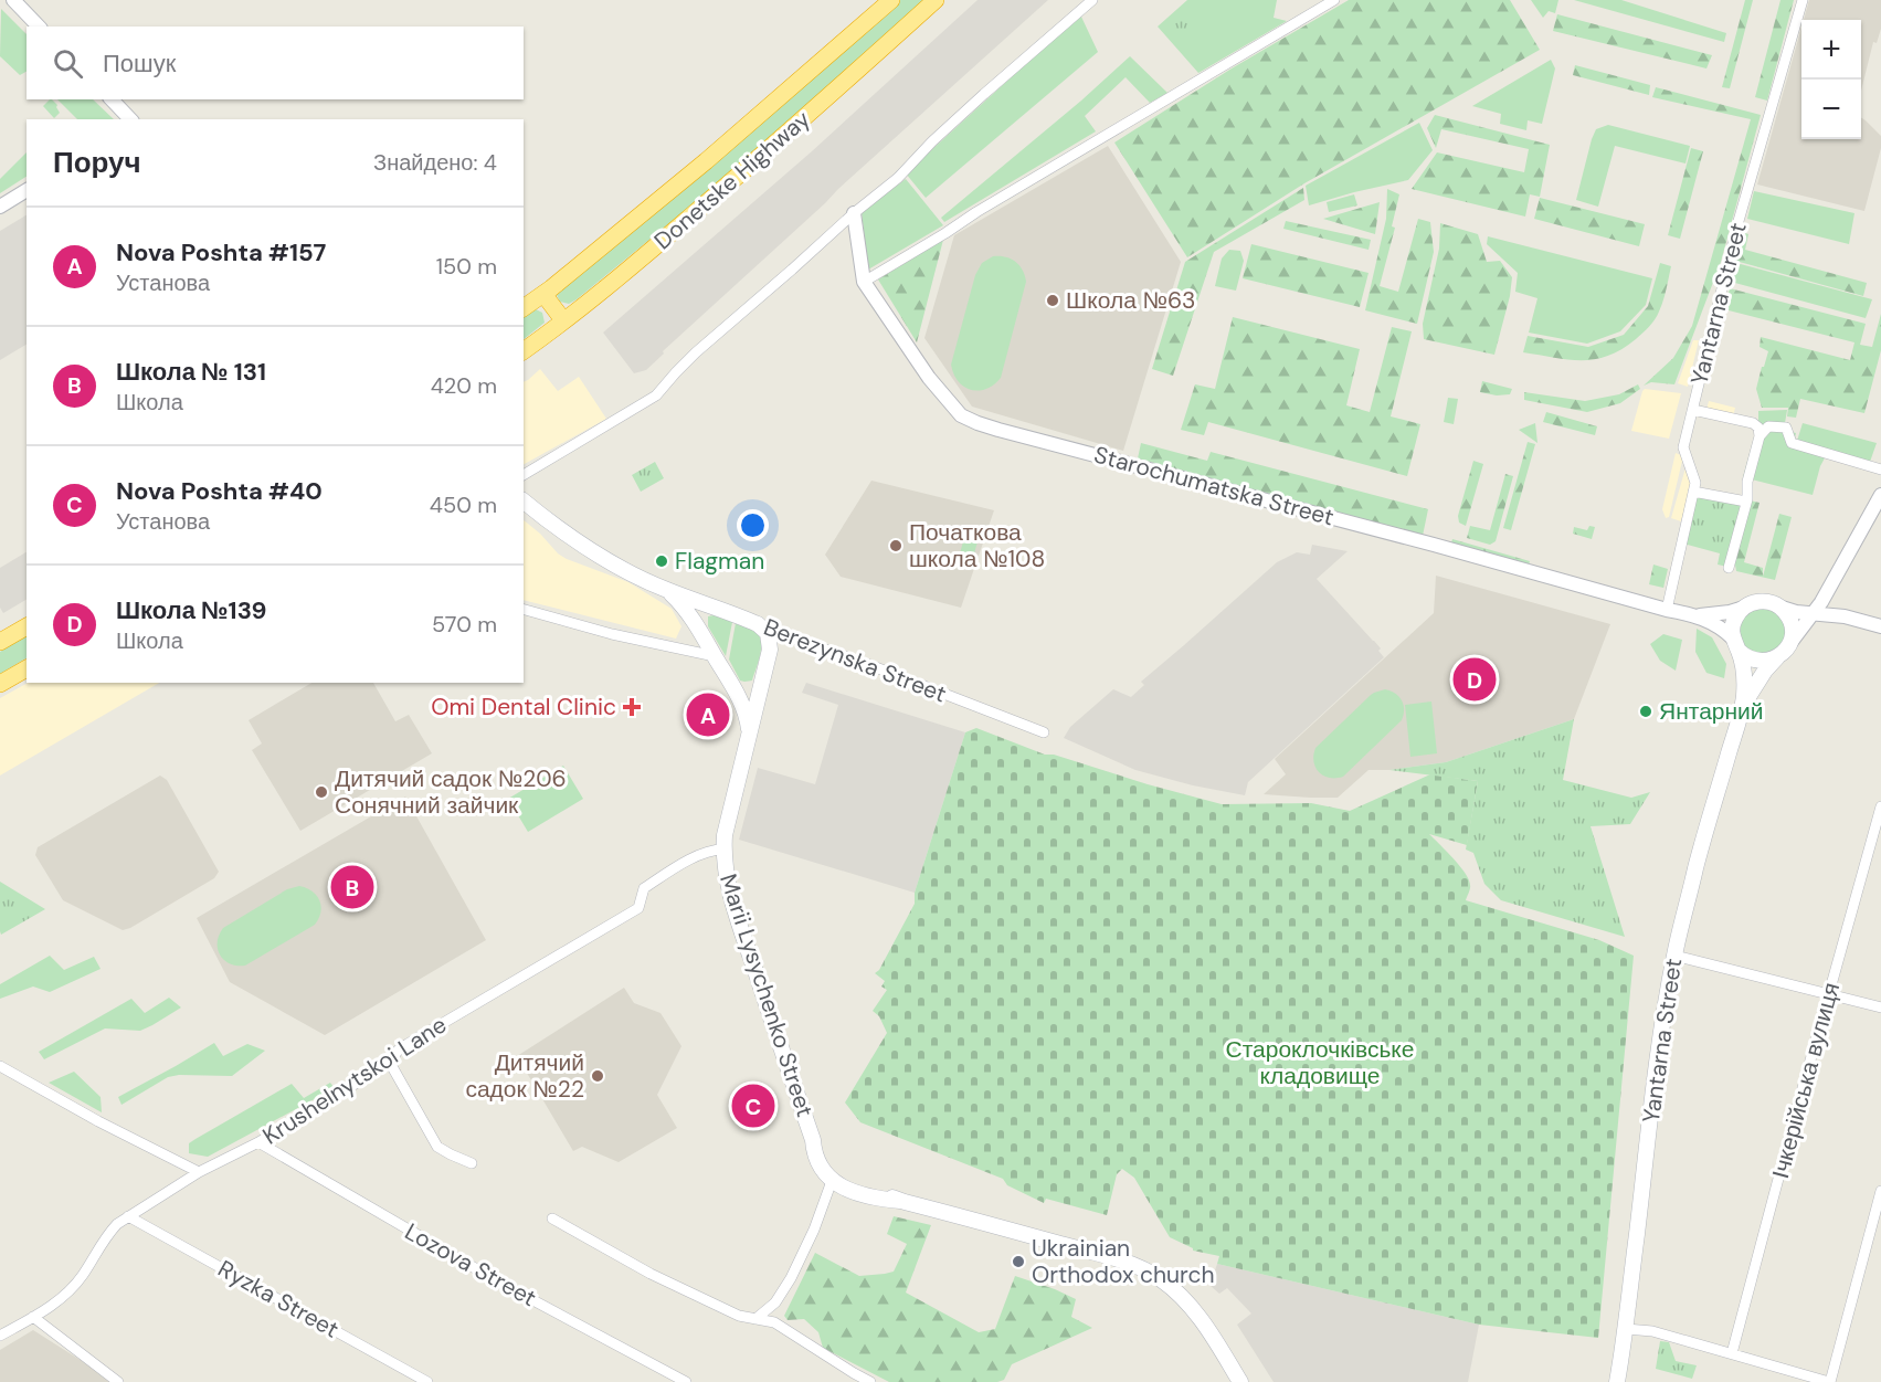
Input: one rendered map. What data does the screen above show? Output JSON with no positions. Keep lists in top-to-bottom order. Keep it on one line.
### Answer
{"streets":{"highway":["Donetske Highway"],"main road":["Yantarna Street","Starochumatska Street","Berezynska Street","Marii Lysychenko Street"],"street":["Krushelnytskoi Lane","Ічкерійська вулиця","Lozova Street","Ryzka Street"]},"crossings":[["Yantarna Street","Starochumatska Street"],["Berezynska Street","Marii Lysychenko Street"],["Marii Lysychenko Street","Krushelnytskoi Lane"],["Krushelnytskoi Lane","Lozova Street"],["Krushelnytskoi Lane","Ryzka Street"]],"parks":["Староклочківське кладовище"],"places":{"other":["Школа №63","Початкова школа №108","Flagman","Янтарний","Дитячий садок №206 Сонячний зайчик","Дитячий садок №22","Ukrainian Orthodox church"],"health":["Omi Dental Clinic"]},"page":{"map_buttons":["+","−"],"search":"Пошук","heading":["Поруч","Знайдено: 4"],"list":[{"mark":"A","name":"Nova Poshta #157","note":"Установа","value":"150 m"},{"mark":"B","name":"Школа № 131","note":"Школа","value":"420 m"},{"mark":"C","name":"Nova Poshta #40","note":"Установа","value":"450 m"},{"mark":"D","name":"Школа №139","note":"Школа","value":"570 m"}],"pins":["D","A","B","C"]}}
